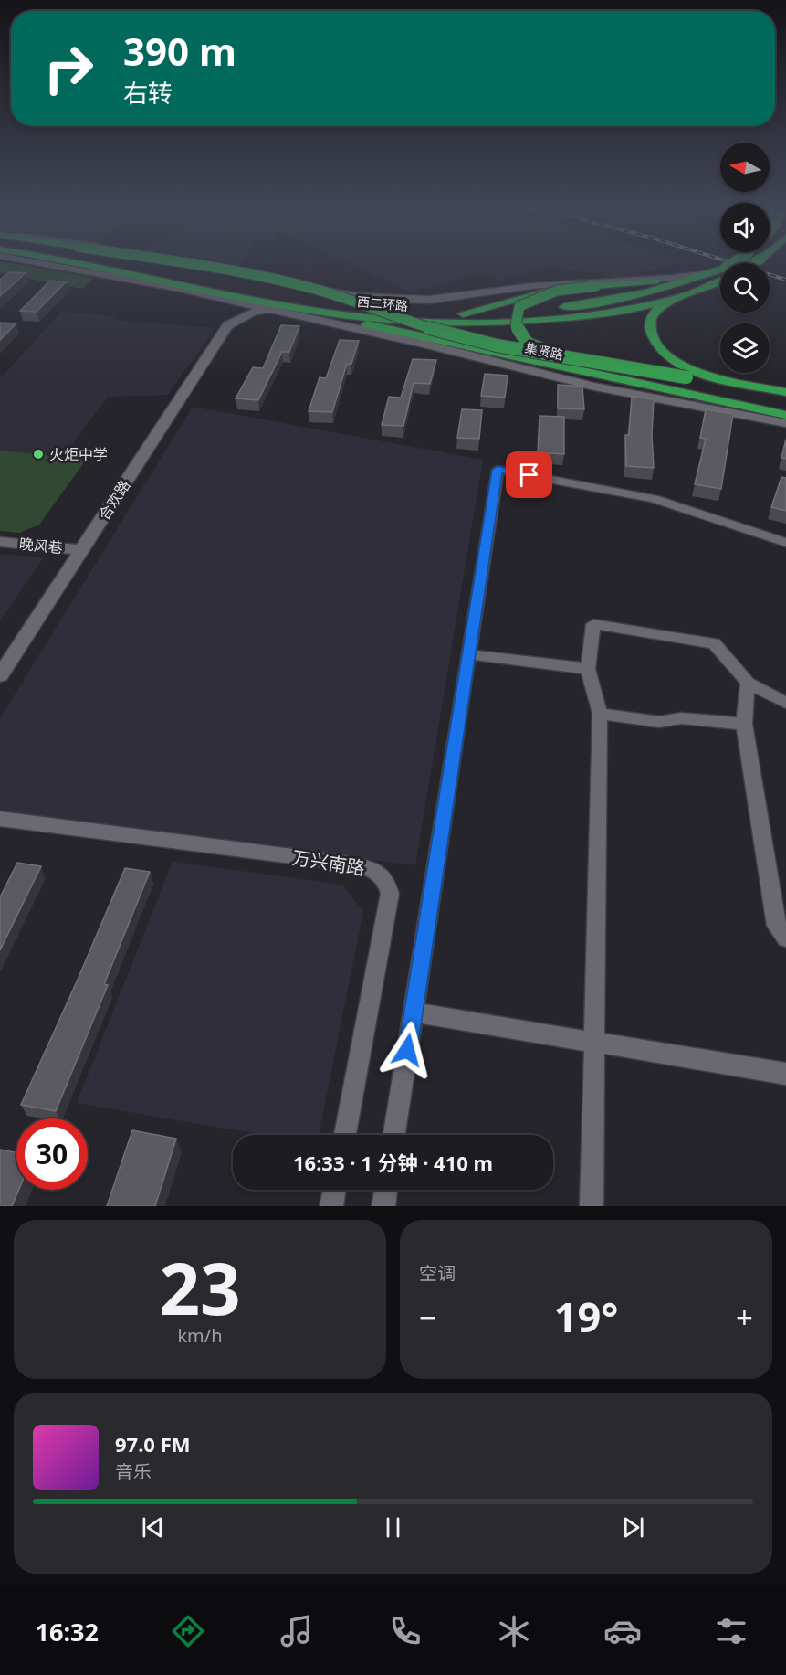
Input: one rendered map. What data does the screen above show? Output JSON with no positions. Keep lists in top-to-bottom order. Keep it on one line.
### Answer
{"streets":{"highway":["西二环路","集贤路"],"street":["合欢路","晚风巷","万兴南路"]},"crossings":[["西二环路","集贤路"],["合欢路","晚风巷"]],"places":["火炬中学"],"north":"left","page":{"turn":["390 m","右转"],"limit":"30","trip":"16:33 · 1 分钟 · 410 m","tile":[["23","km/h"],"空调"],"heat":["−","19°","+"],"song":["97.0 FM","音乐"],"tabs":"16:32"}}
